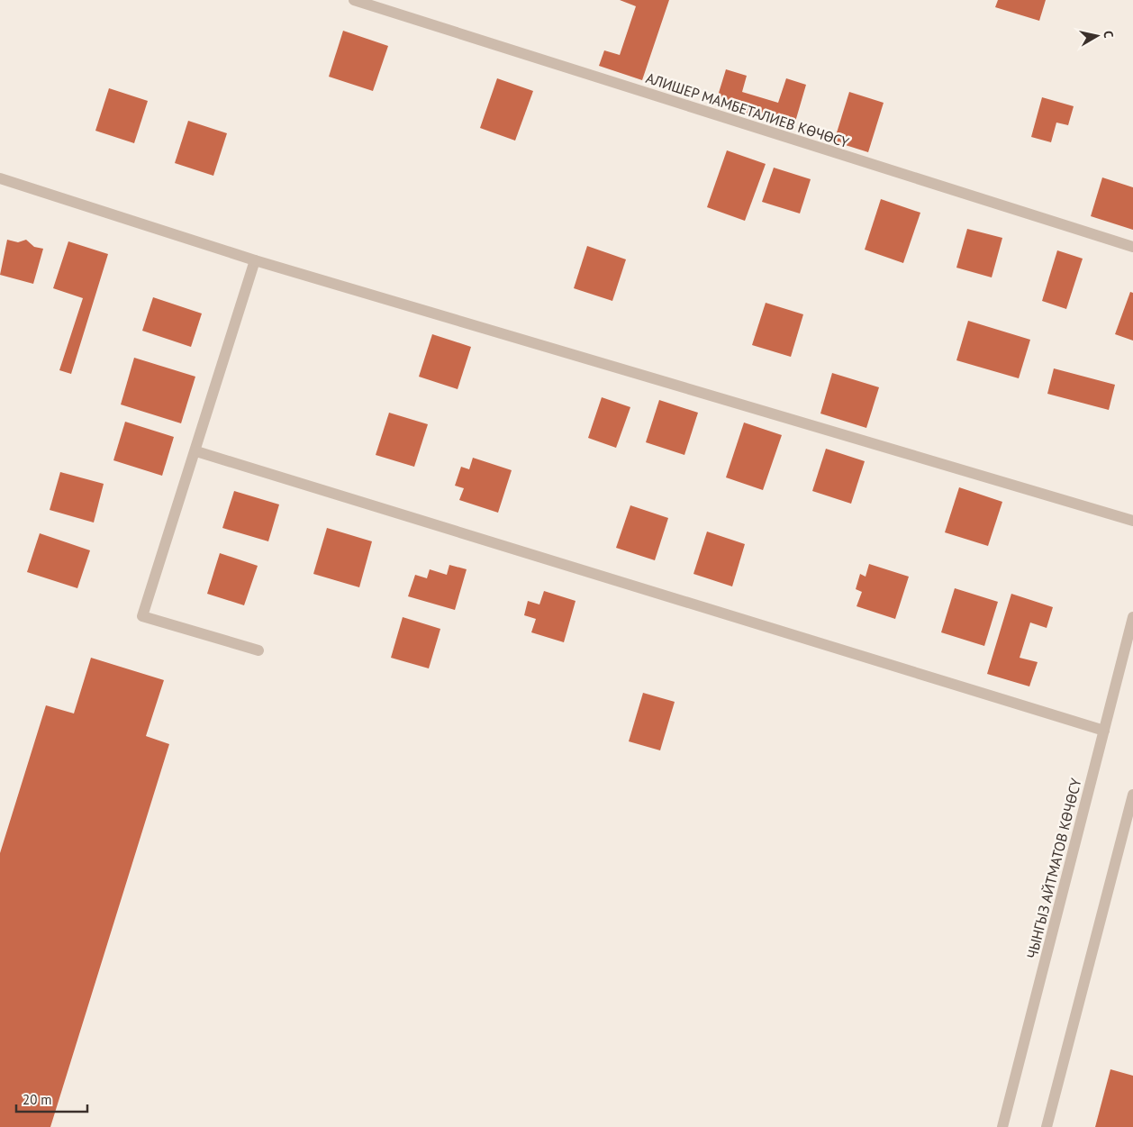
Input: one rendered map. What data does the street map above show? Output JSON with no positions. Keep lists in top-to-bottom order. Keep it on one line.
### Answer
{"streets":{"street":["АЛИШЕР МАМБЕТАЛИЕВ КӨЧӨСҮ","ЧЫНГЫЗ АЙТМАТОВ КӨЧӨСҮ"]},"scale_bar":"20 m","north":"right"}
